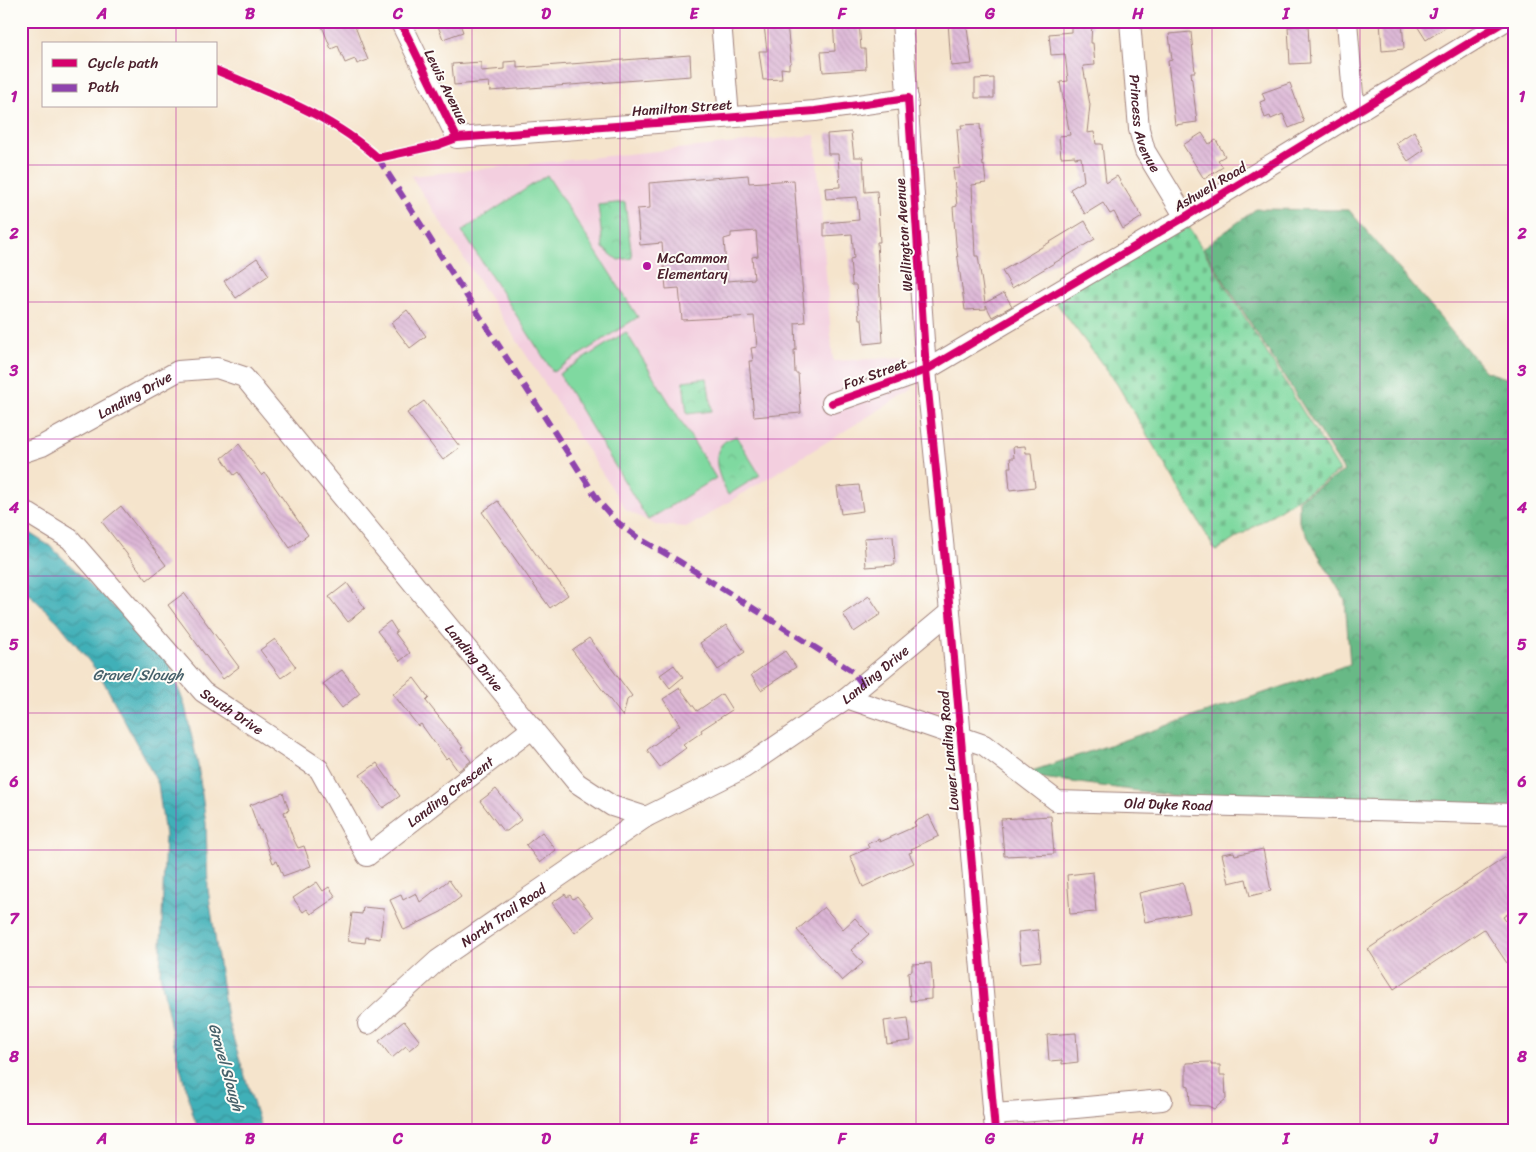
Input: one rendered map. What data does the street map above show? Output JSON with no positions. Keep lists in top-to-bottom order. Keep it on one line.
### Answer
{"streets":{"street":["Lewis Avenue","Hamilton Street","Princess Avenue","Ashwell Road","Wellington Avenue","Fox Street","Landing Drive","South Drive","Lower Landing Road","Landing Crescent","Old Dyke Road","North Trail Road"]},"crossings":[["Lewis Avenue","Hamilton Street"],["Hamilton Street","Wellington Avenue"],["Princess Avenue","Ashwell Road"],["Ashwell Road","Wellington Avenue"],["Ashwell Road","Fox Street"],["Ashwell Road","Lower Landing Road"],["Wellington Avenue","Fox Street"],["Wellington Avenue","Lower Landing Road"],["Fox Street","Lower Landing Road"],["Landing Drive","Lower Landing Road"],["Landing Drive","Landing Crescent"],["Landing Drive","Old Dyke Road"],["Landing Drive","North Trail Road"],["South Drive","Landing Crescent"],["Lower Landing Road","Old Dyke Road"]],"water":["Gravel Slough"],"places":["McCammon Elementary"],"legend":["Cycle path","Path"],"grid":{"columns":["A","B","C","D","E","F","G","H","I","J"],"rows":["1","2","3","4","5","6","7","8"]}}
